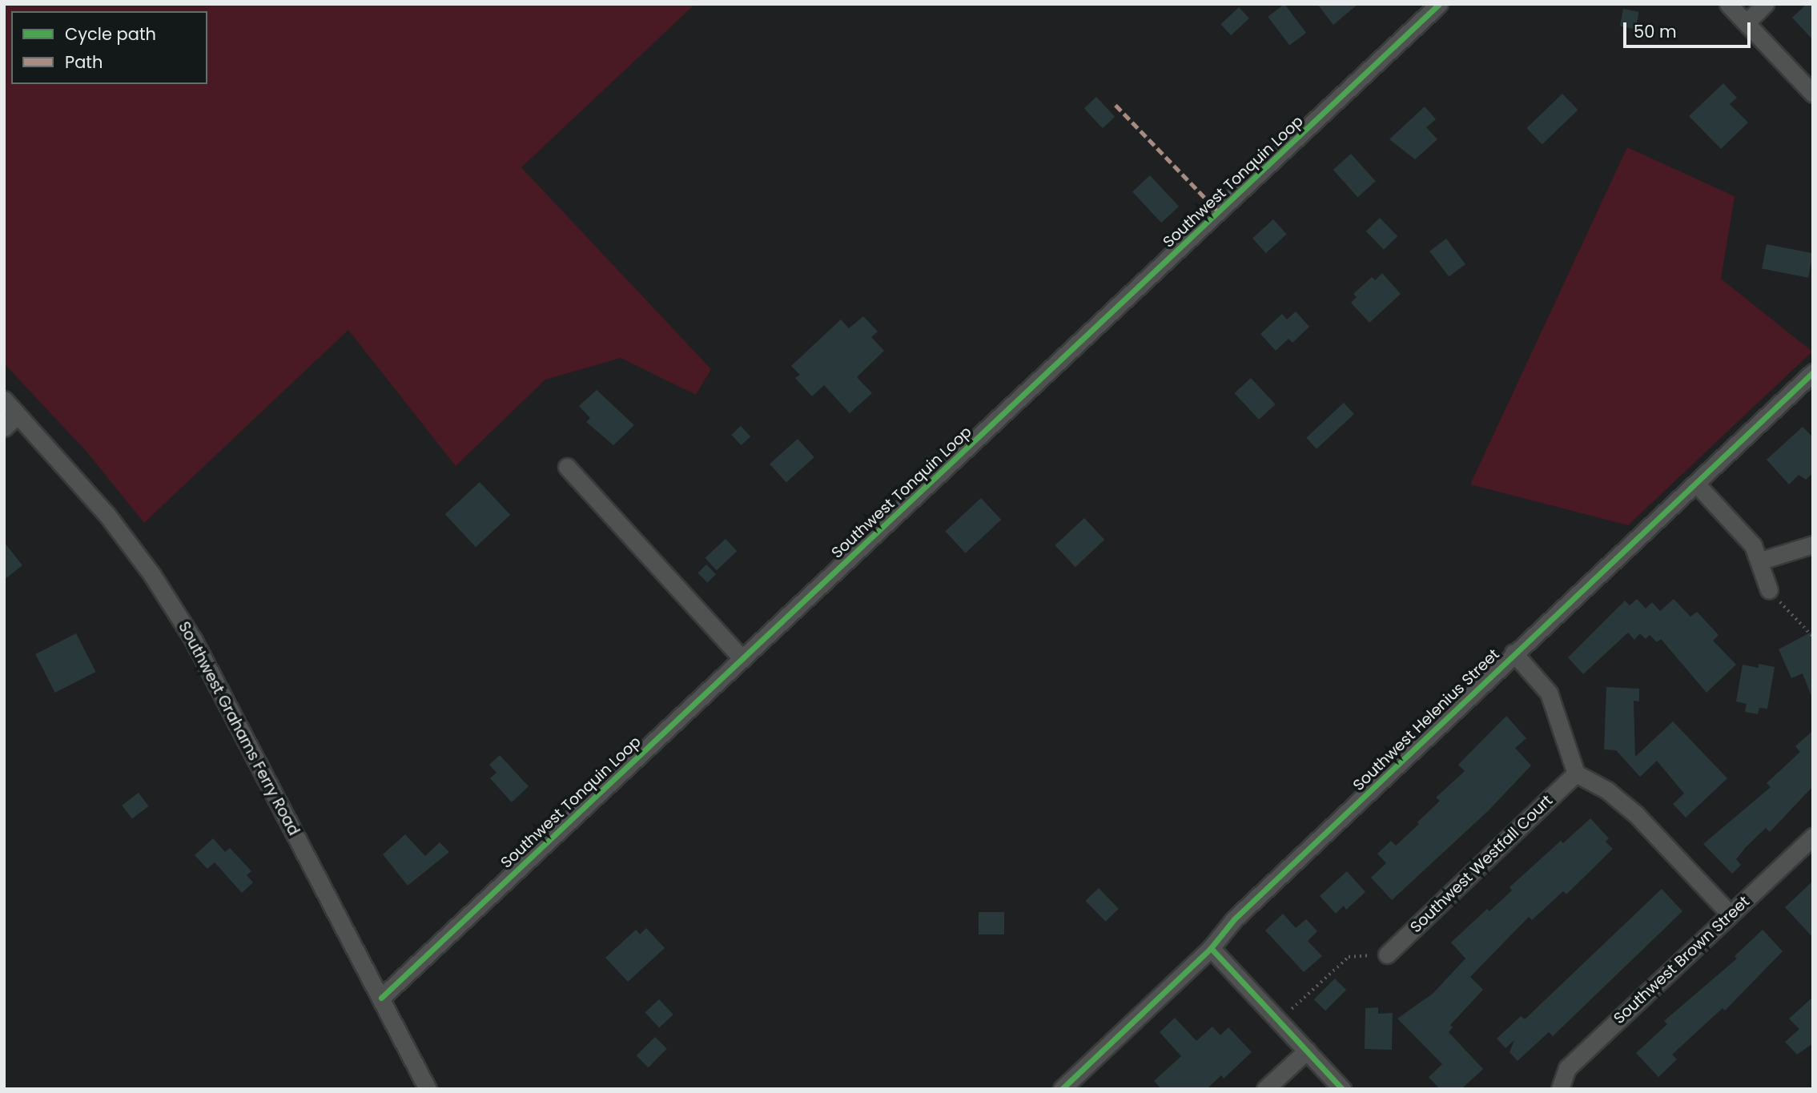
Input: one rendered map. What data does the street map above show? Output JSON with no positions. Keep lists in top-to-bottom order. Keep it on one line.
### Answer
{"streets":{"street":["Southwest Tonquin Loop","Southwest Helenius Street","Southwest Grahams Ferry Road","Southwest Westfall Court","Southwest Brown Street"]},"crossings":[["Southwest Tonquin Loop","Southwest Grahams Ferry Road"]],"legend":["Cycle path","Path"],"scale_bar":"50 m"}
